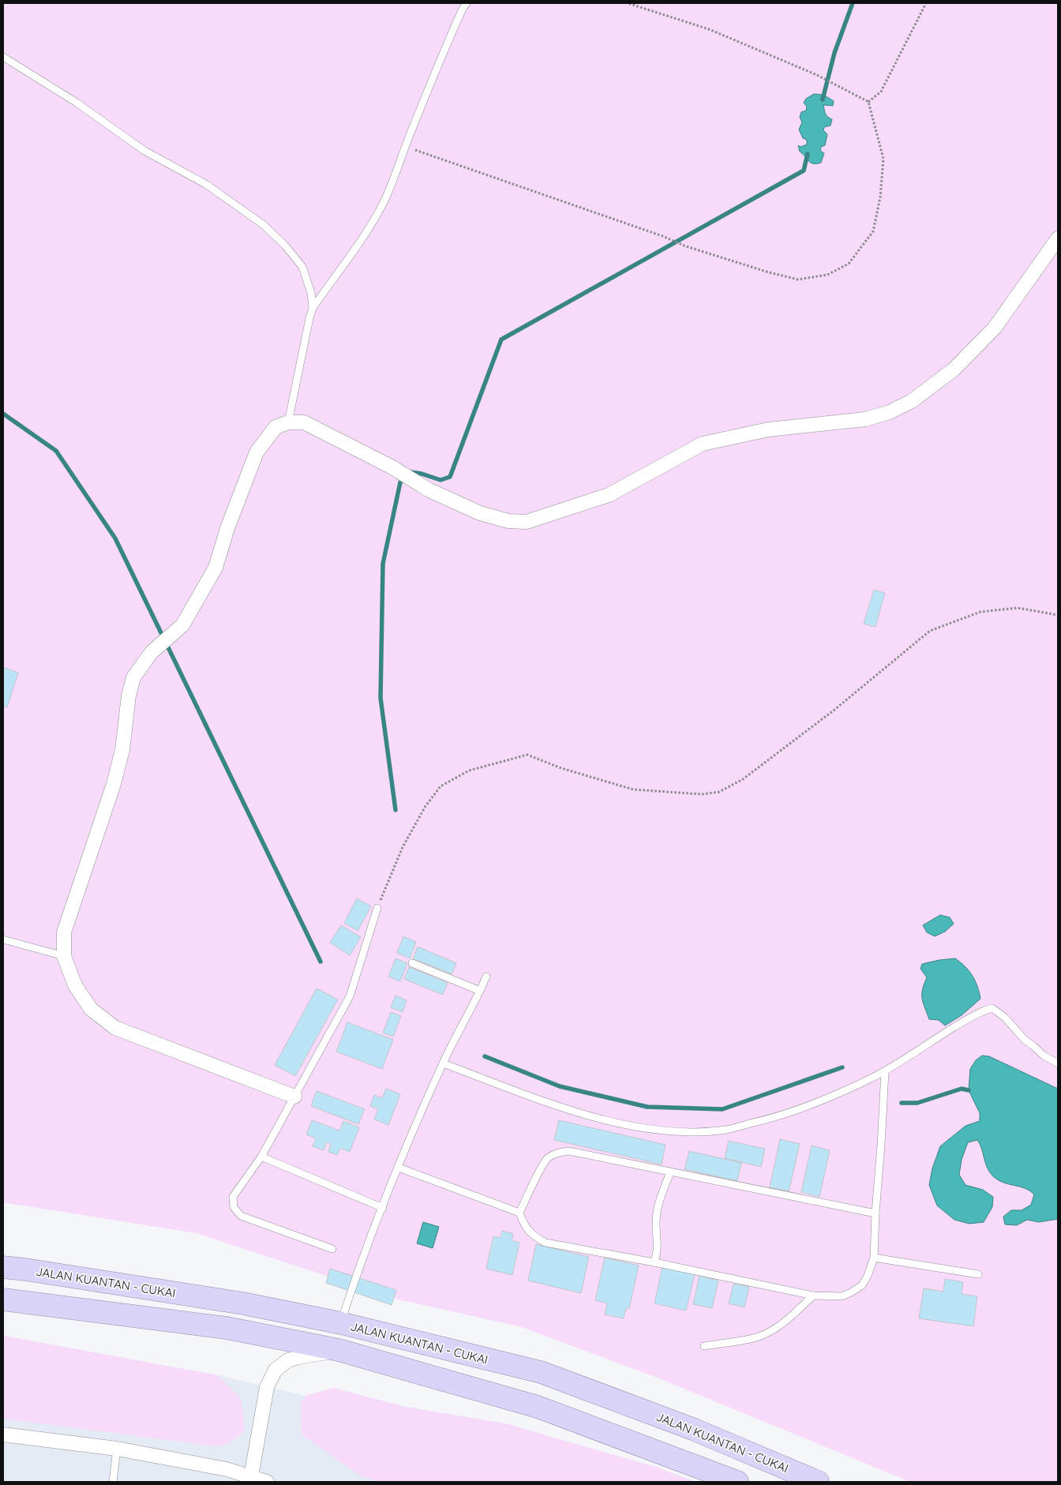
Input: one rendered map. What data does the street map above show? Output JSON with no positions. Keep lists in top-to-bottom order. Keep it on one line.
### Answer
{"streets":{"highway":["JALAN KUANTAN - CUKAI"]}}
